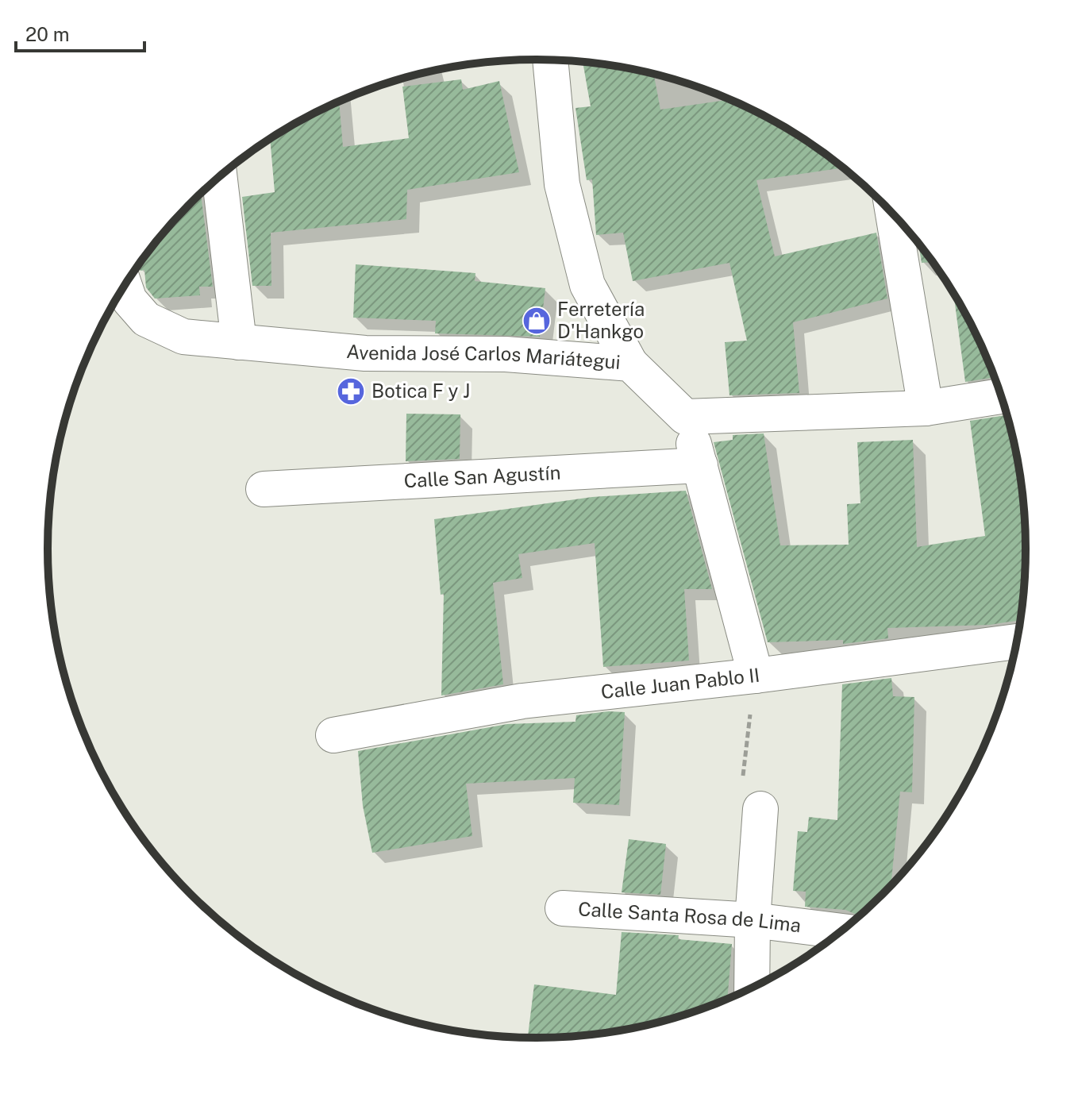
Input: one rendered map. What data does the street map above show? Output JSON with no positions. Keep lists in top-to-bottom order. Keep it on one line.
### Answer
{"streets":{"street":["Avenida José Carlos Mariátegui","Calle San Agustín","Calle Juan Pablo II","Calle Santa Rosa de Lima"]},"places":{"shop":["Ferretería D'Hankgo"],"pharmacy":["Botica F y J"]},"scale_bar":"20 m"}
